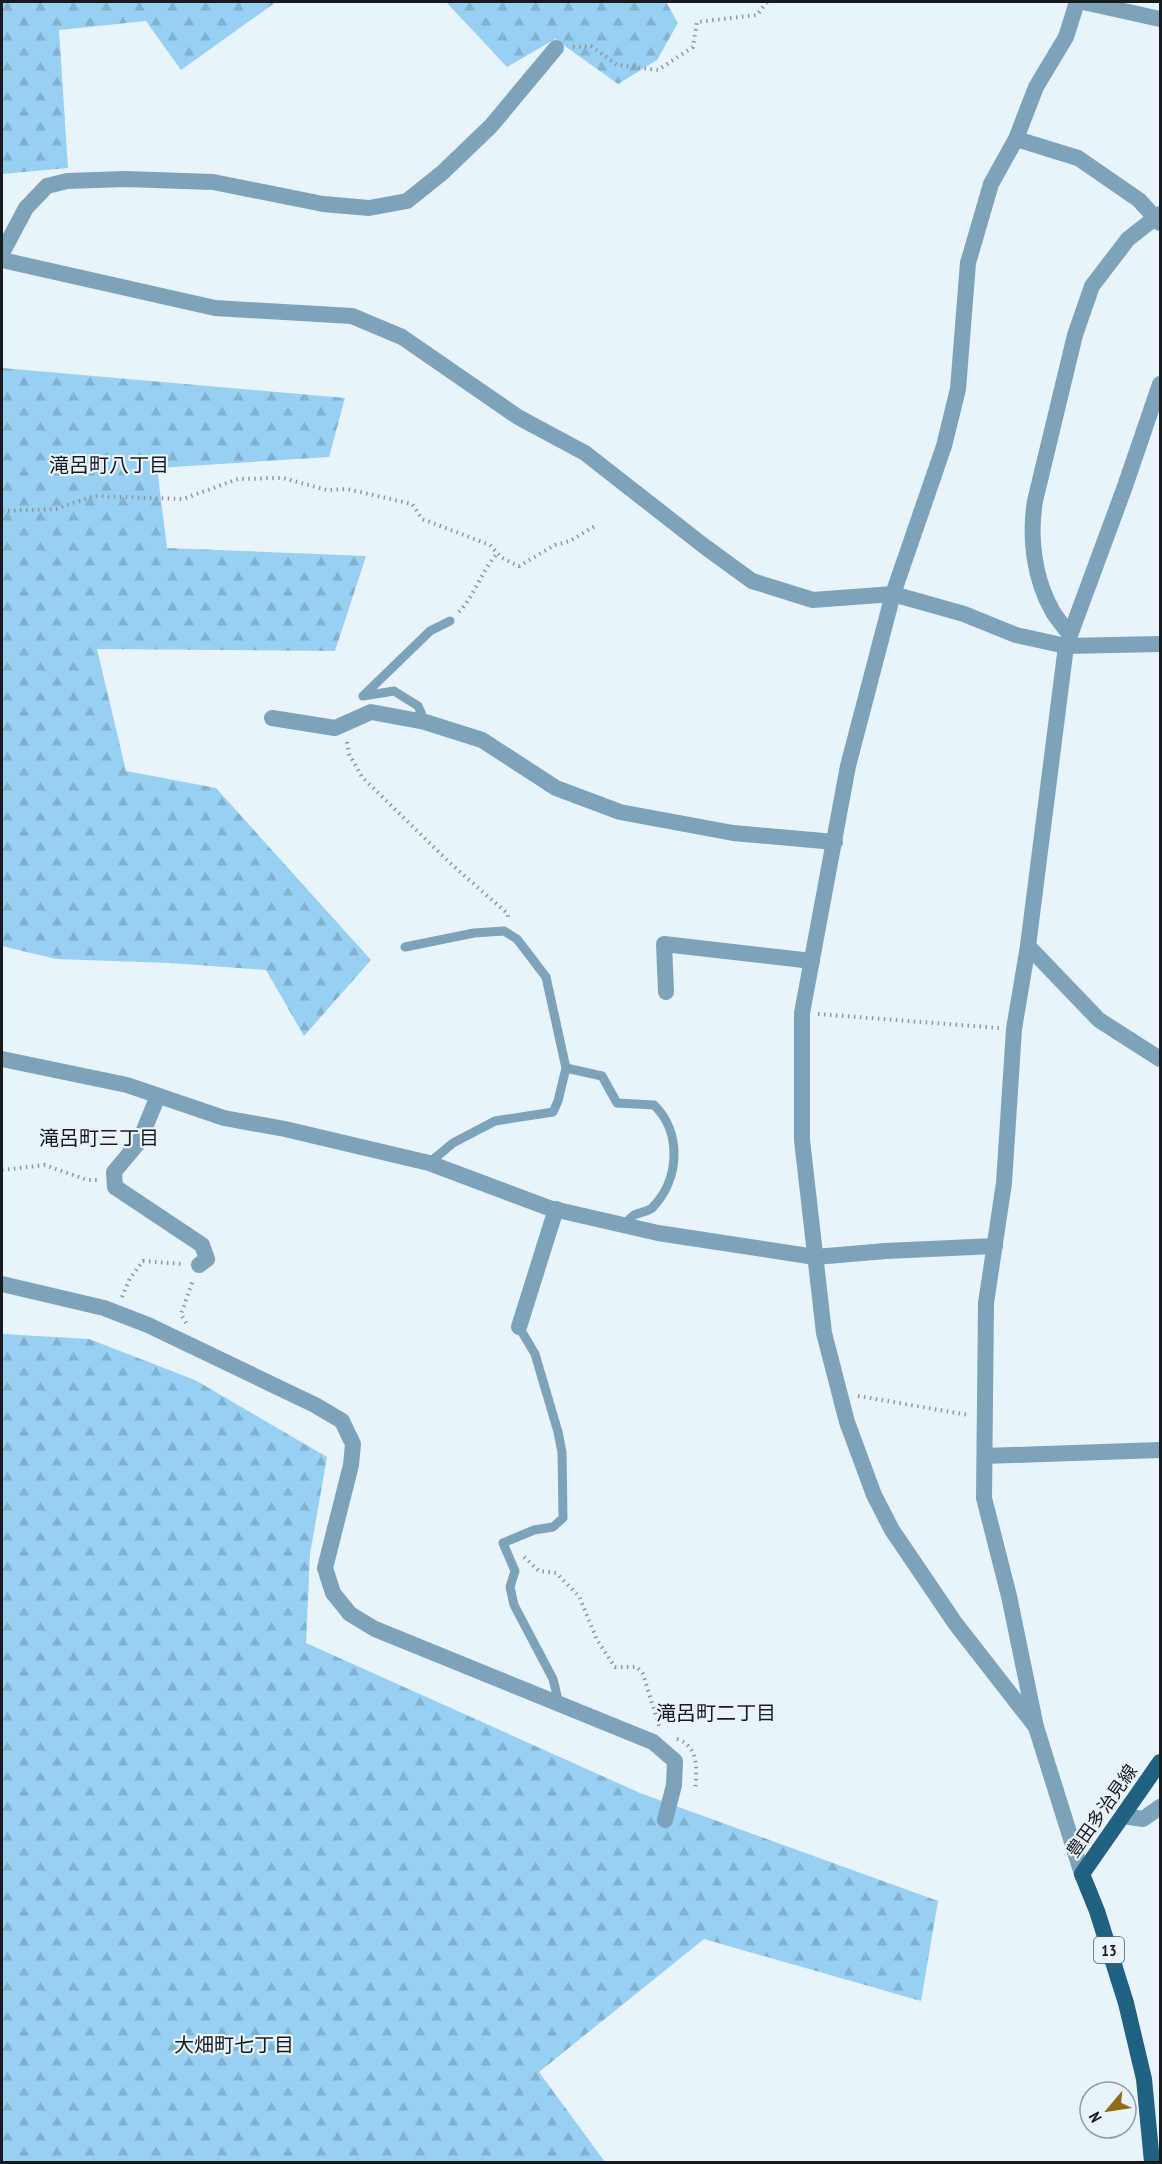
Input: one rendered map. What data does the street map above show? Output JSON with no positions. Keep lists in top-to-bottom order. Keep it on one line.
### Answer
{"streets":{"main road":["豊田多治見線","13"]},"districts":["滝呂町八丁目","滝呂町三丁目","滝呂町二丁目","大畑町七丁目"],"north":"bottom left"}
